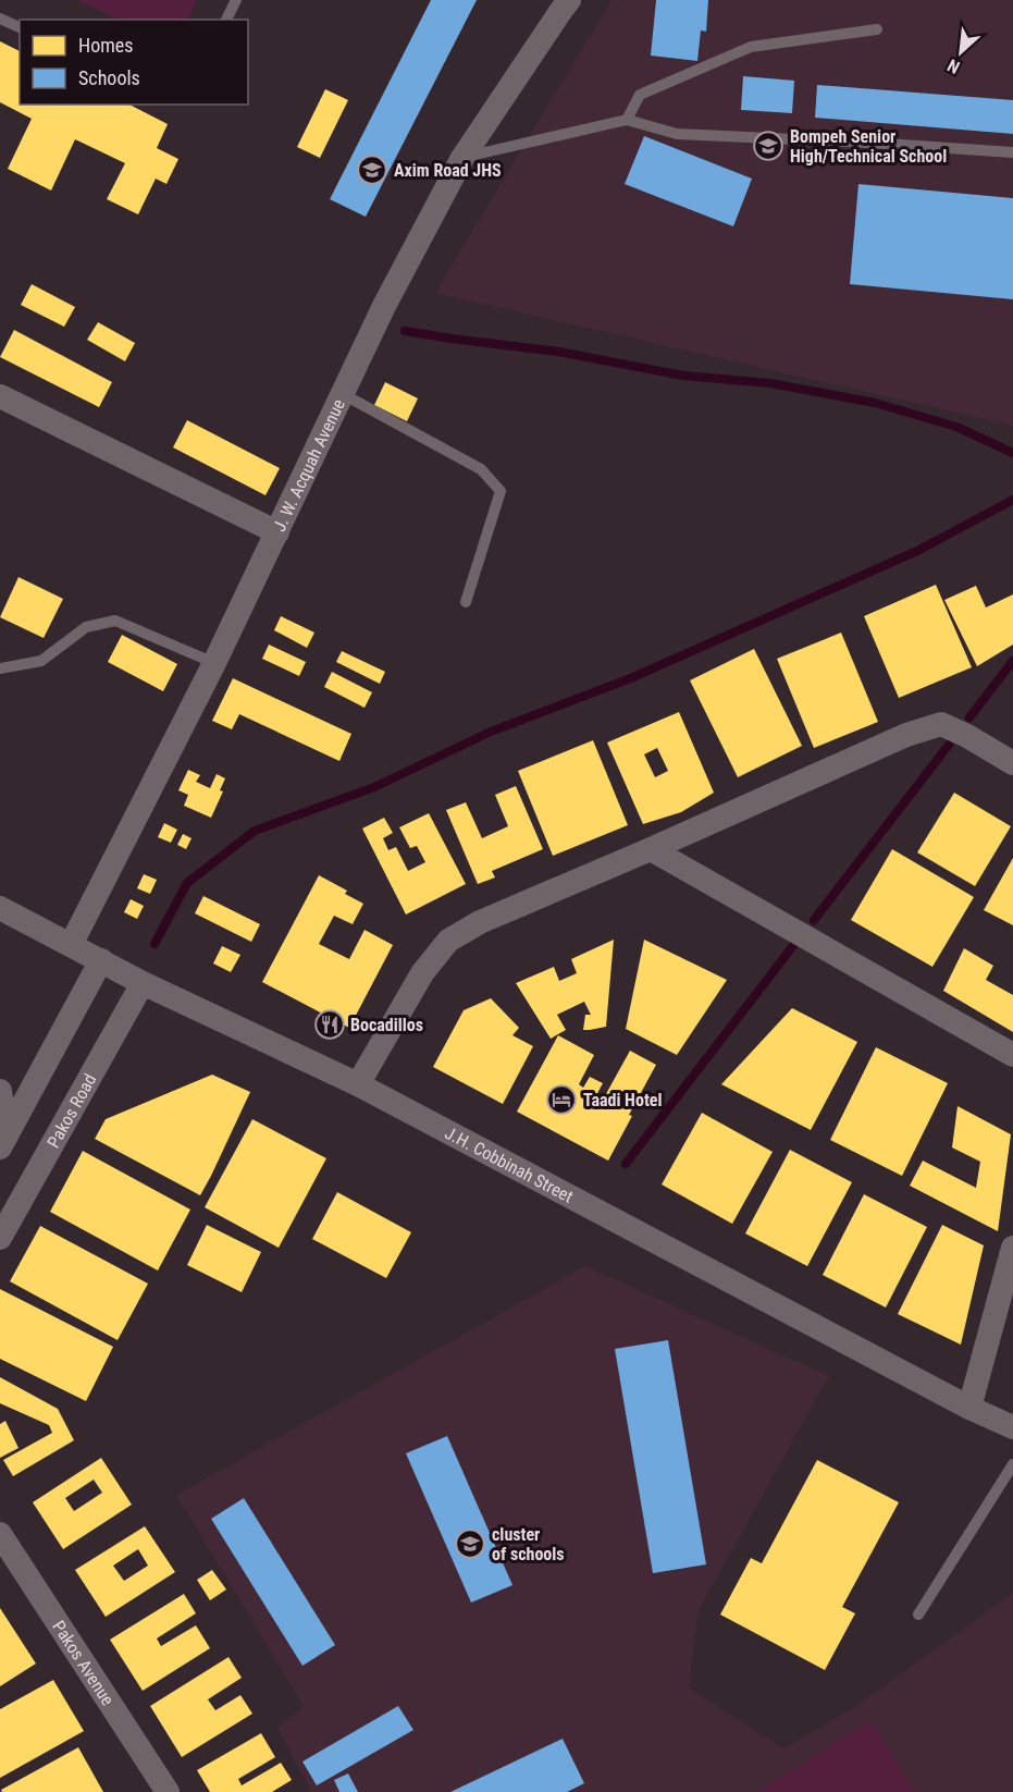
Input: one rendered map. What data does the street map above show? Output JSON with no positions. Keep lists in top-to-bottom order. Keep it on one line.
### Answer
{"streets":{"street":["J. W. Acquah Avenue","Pakos Road","J.H. Cobbinah Street","Pakos Avenue"]},"crossings":[["J. W. Acquah Avenue","J.H. Cobbinah Street"],["Pakos Road","J.H. Cobbinah Street"]],"places":{"school or university":["Bompeh Senior High/Technical School","Axim Road JHS","cluster of schools"],"restaurant":["Bocadillos"],"hotel":["Taadi Hotel"]},"legend":["Homes","Schools"],"north":"bottom left"}
